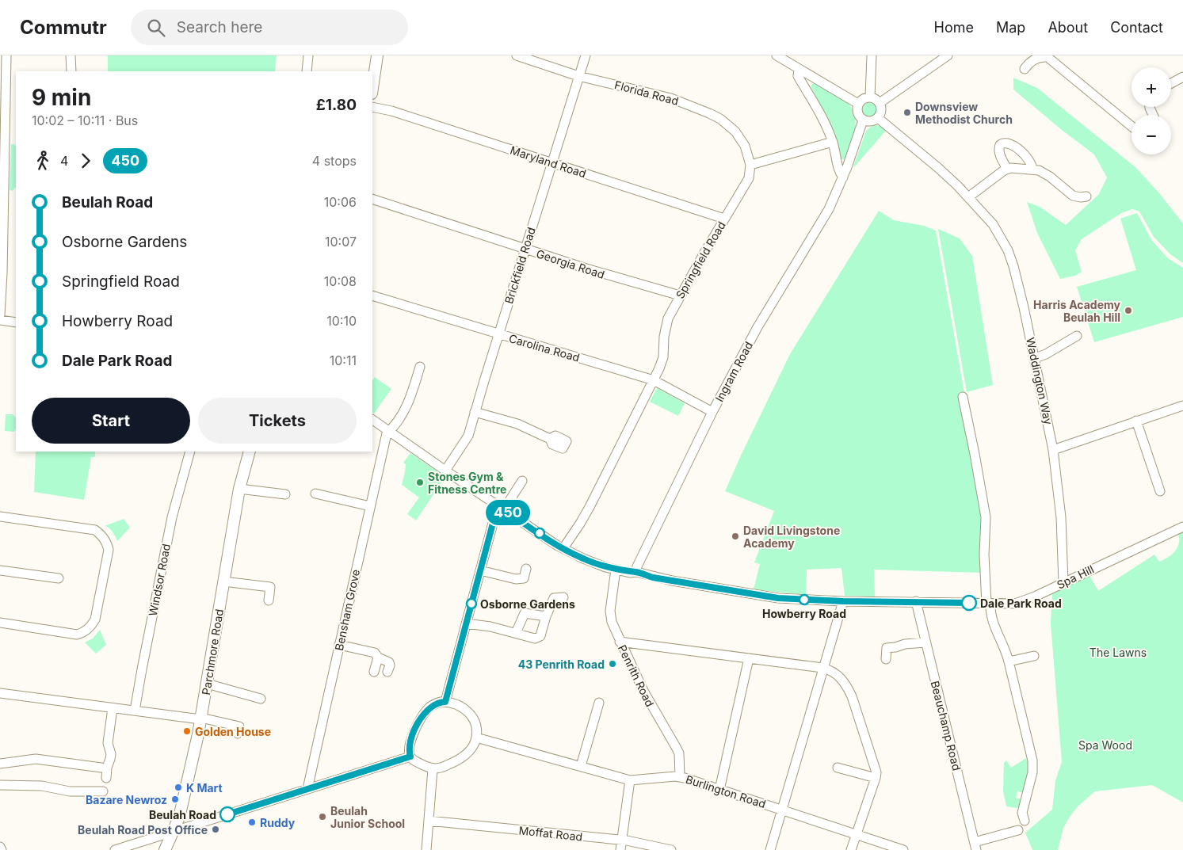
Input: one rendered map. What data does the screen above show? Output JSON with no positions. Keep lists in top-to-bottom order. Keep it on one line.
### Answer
{"streets":{"main road":["Parchmore Road"],"street":["Florida Road","Maryland Road","Springfield Road","Georgia Road","Brickfield Road","Carolina Road","Ingram Road","Waddington Way","Spa Hill","Windsor Road","Bensham Grove","Penrith Road","Beauchamp Road","Burlington Road","Moffat Road"]},"crossings":[["Florida Road","Springfield Road"],["Florida Road","Brickfield Road"],["Maryland Road","Springfield Road"],["Maryland Road","Brickfield Road"],["Springfield Road","Georgia Road"],["Springfield Road","Carolina Road"],["Springfield Road","Spa Hill"],["Georgia Road","Brickfield Road"],["Brickfield Road","Carolina Road"],["Brickfield Road","Spa Hill"],["Carolina Road","Ingram Road"],["Ingram Road","Waddington Way"],["Ingram Road","Spa Hill"],["Waddington Way","Spa Hill"],["Spa Hill","Bensham Grove"],["Spa Hill","Penrith Road"],["Spa Hill","Beauchamp Road"],["Penrith Road","Burlington Road"]],"parks":["The Lawns","Spa Wood"],"places":["Downsview Methodist Church","Harris Academy Beulah Hill","Stones Gym & Fitness Centre","David Livingstone Academy","Howberry Road","Dale Park Road","Osborne Gardens","43 Penrith Road","Golden House","K Mart","Bazare Newroz","Beulah Road","Beulah Junior School","Ruddy","Beulah Road Post Office"],"lines":["bus line 450"],"page":{"header":"Commutr","search":"Search here","nav":["Home","Map","About","Contact"],"on_map":"450","map_buttons":["+","−"],"heading":["9 min","10:02 – 10:11 · Bus","£1.80"],"legs":["4","450","4 stops"],"list":[{"name":"Beulah Road","value":"10:06"},{"name":"Osborne Gardens","value":"10:07"},{"name":"Springfield Road","value":"10:08"},{"name":"Howberry Road","value":"10:10"},{"name":"Dale Park Road","value":"10:11"}],"buttons":["Start","Tickets"]}}
